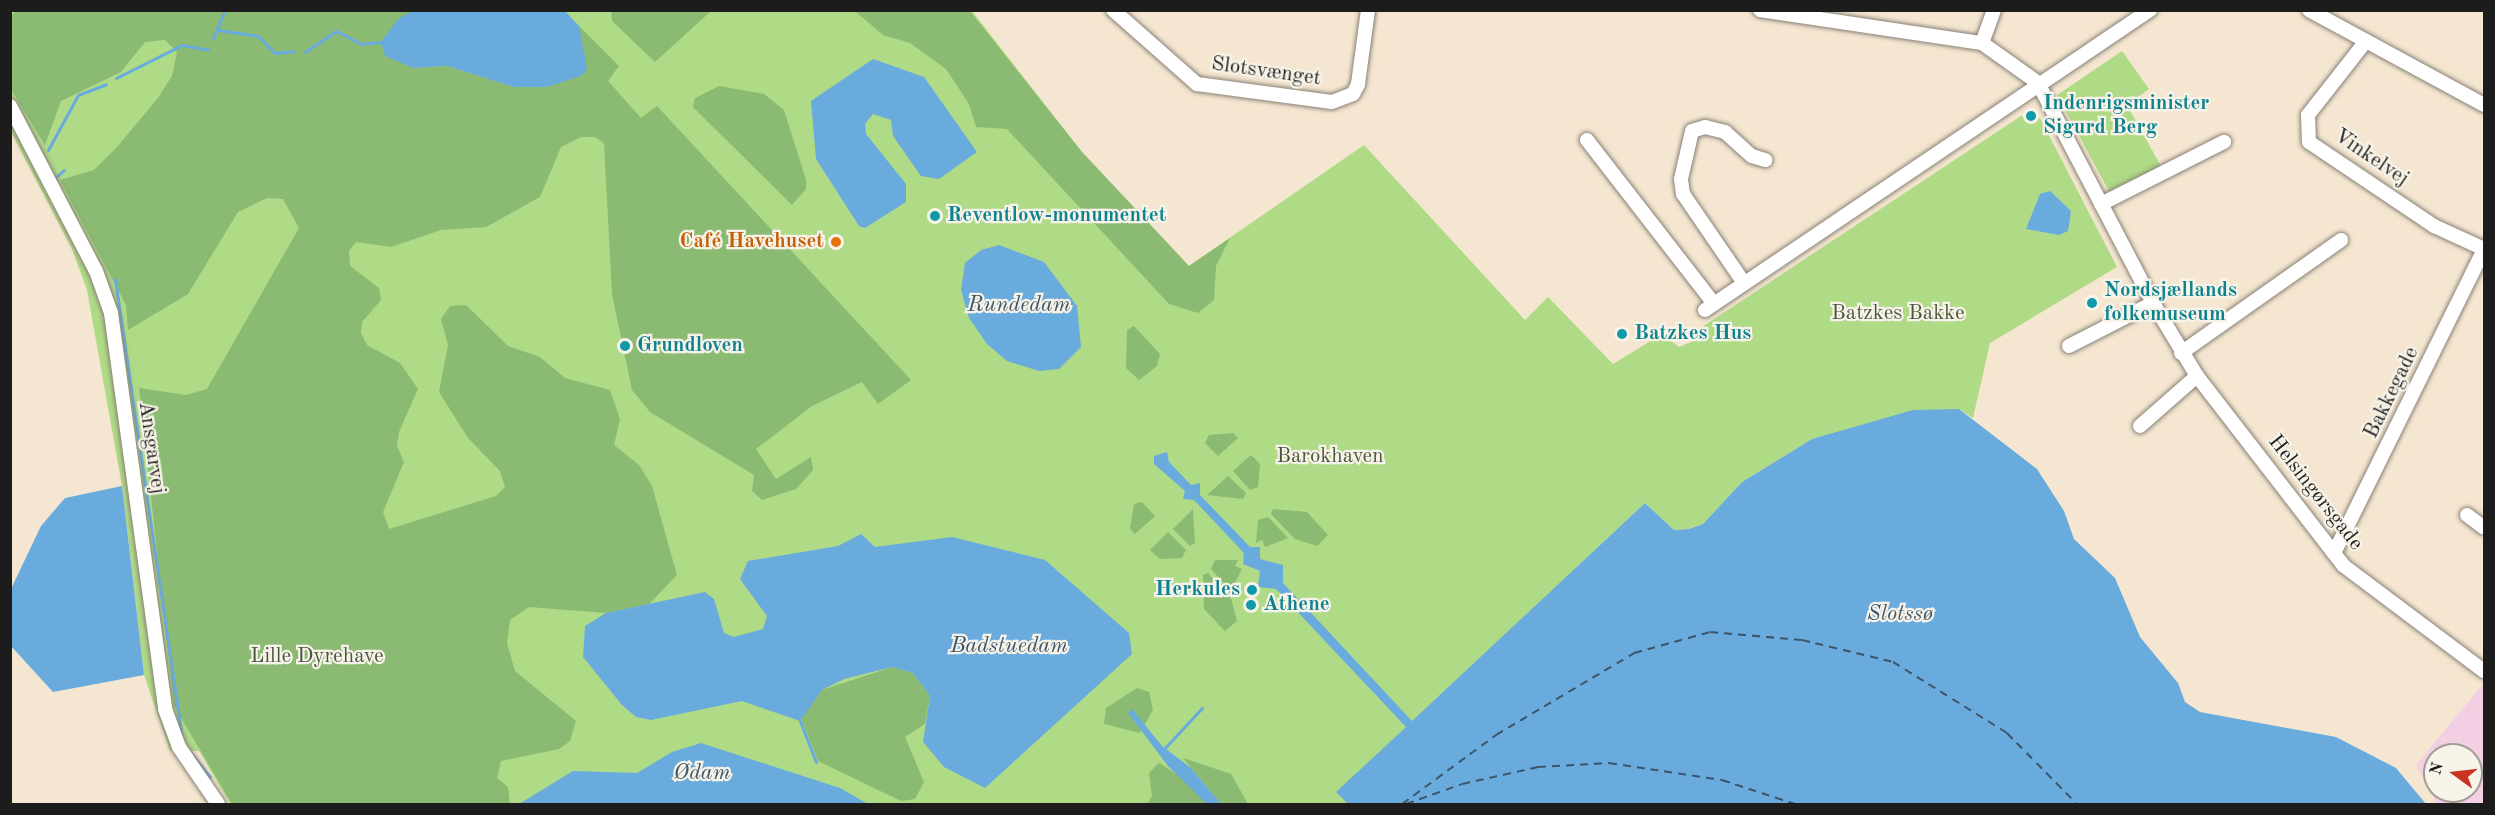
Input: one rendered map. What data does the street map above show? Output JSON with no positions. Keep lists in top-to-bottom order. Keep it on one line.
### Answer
{"streets":{"street":["Slotsvænget","Vinkelvej","Bakkegade","Ansgarvej","Helsingørsgade"]},"crossings":[["Vinkelvej","Bakkegade"],["Bakkegade","Helsingørsgade"]],"water":["Rundedam","Slotssø","Badstuedam","Ødam"],"parks":["Batzkes Bakke","Barokhaven","Lille Dyrehave"],"places":["Indenrigsminister Sigurd Berg","Reventlow-monumentet","Café Havehuset","Nordsjællands folkemuseum","Batzkes Hus","Grundloven","Herkules","Athene"],"north":"left"}
